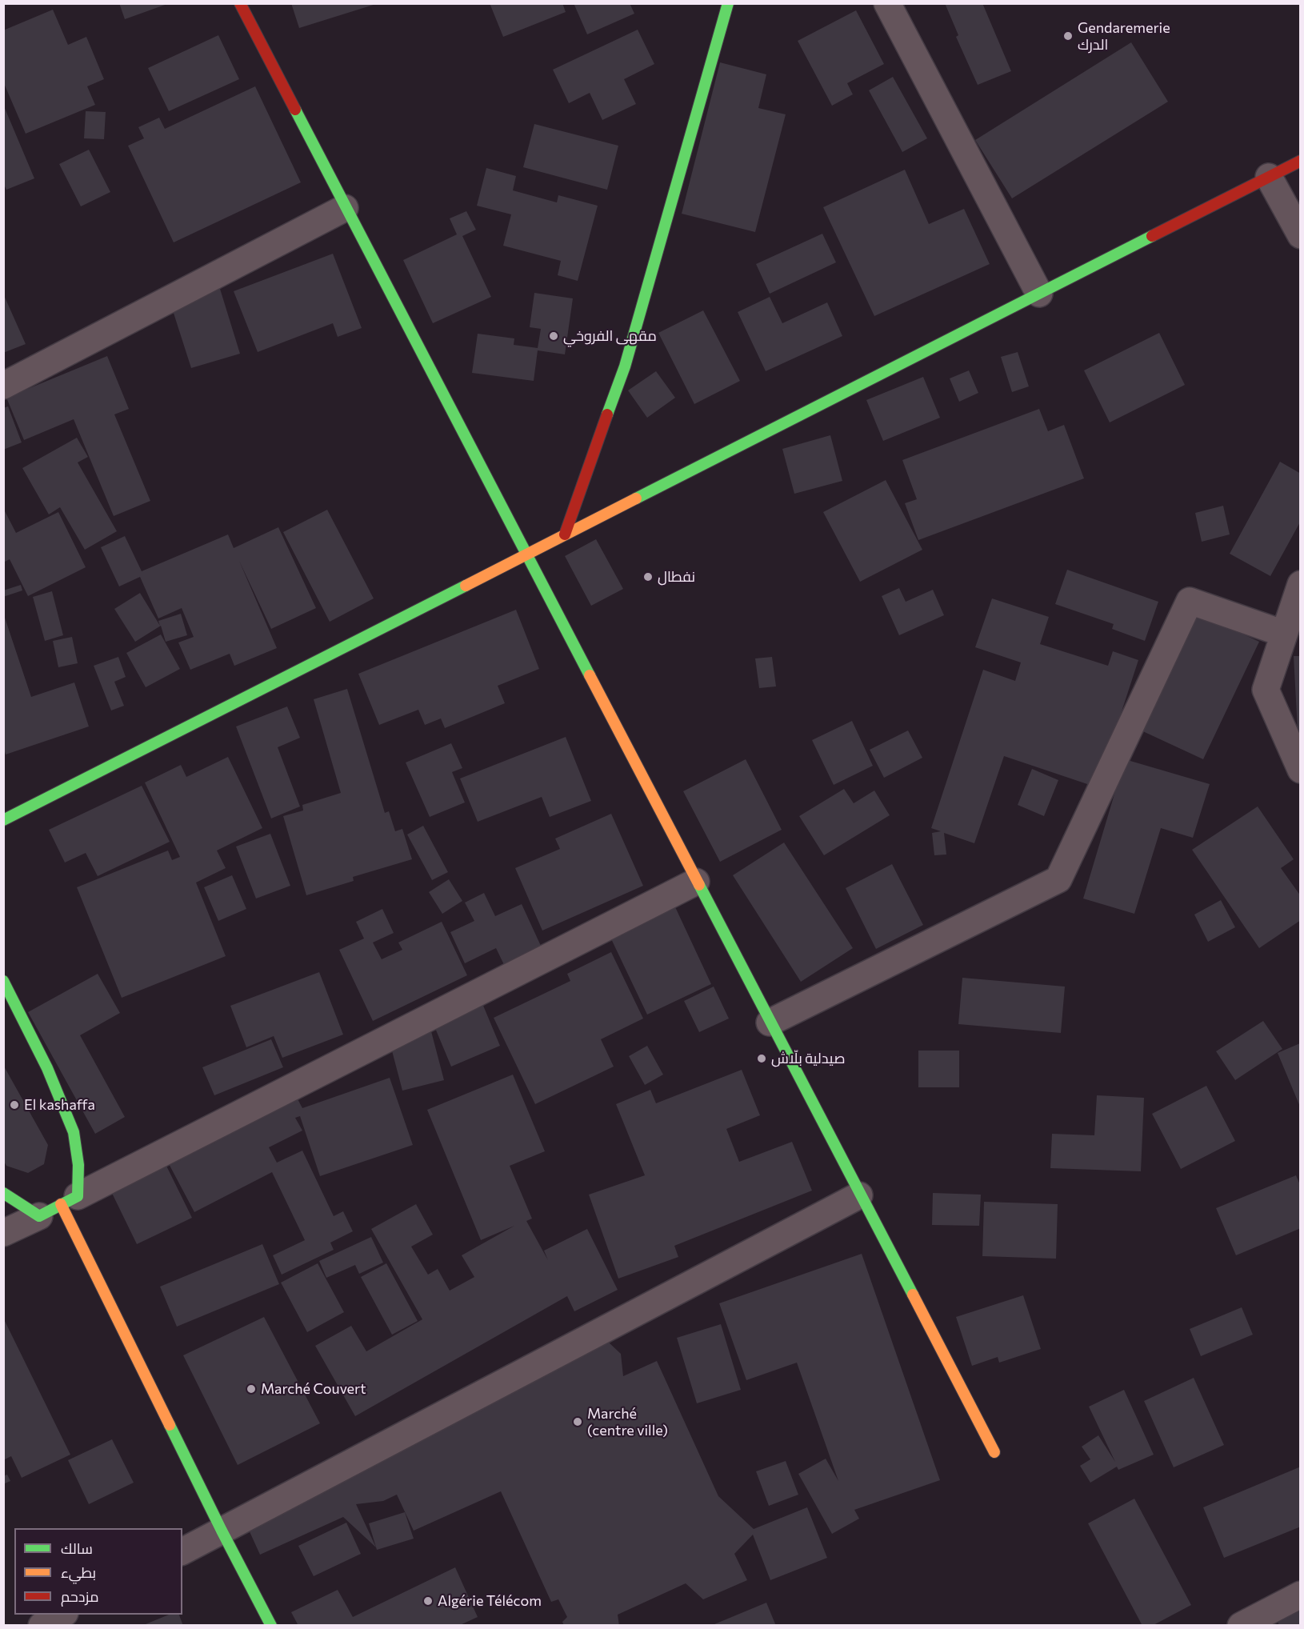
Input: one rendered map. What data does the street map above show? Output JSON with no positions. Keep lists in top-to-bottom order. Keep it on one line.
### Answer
{"places":["Gendaremerie الدرك","مقهى الفروخي","نفطال","صيدلية بلّاش","El kashaffa","Marché Couvert","Marché (centre ville)","Algérie Télécom"],"legend":["سالك","بطيء","مزدحم"]}
